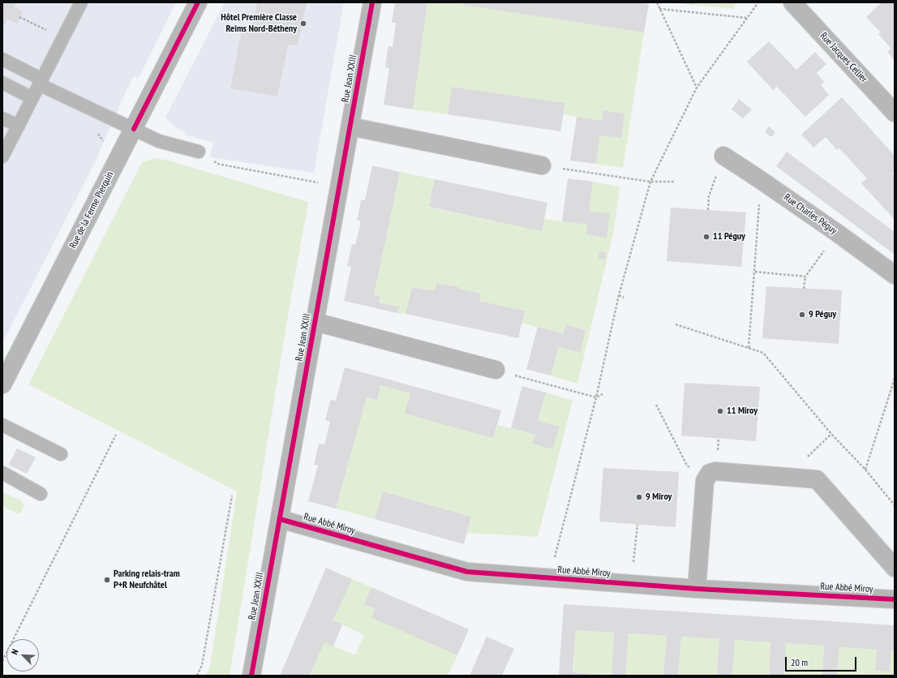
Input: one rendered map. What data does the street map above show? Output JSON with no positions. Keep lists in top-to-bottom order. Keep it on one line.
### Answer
{"streets":{"street":["Rue Jacques Cellier","Rue Jean XXIII","Rue de la Ferme Pierquin","Rue Charles Péguy","Rue Abbé Miroy"]},"crossings":[["Rue Jean XXIII","Rue Abbé Miroy"]],"places":["Hôtel Première Classe Reims Nord-Bétheny","11 Péguy","9 Péguy","11 Miroy","9 Miroy","Parking relais-tram P+R Neufchâtel"],"scale_bar":"20 m","north":"top left"}
